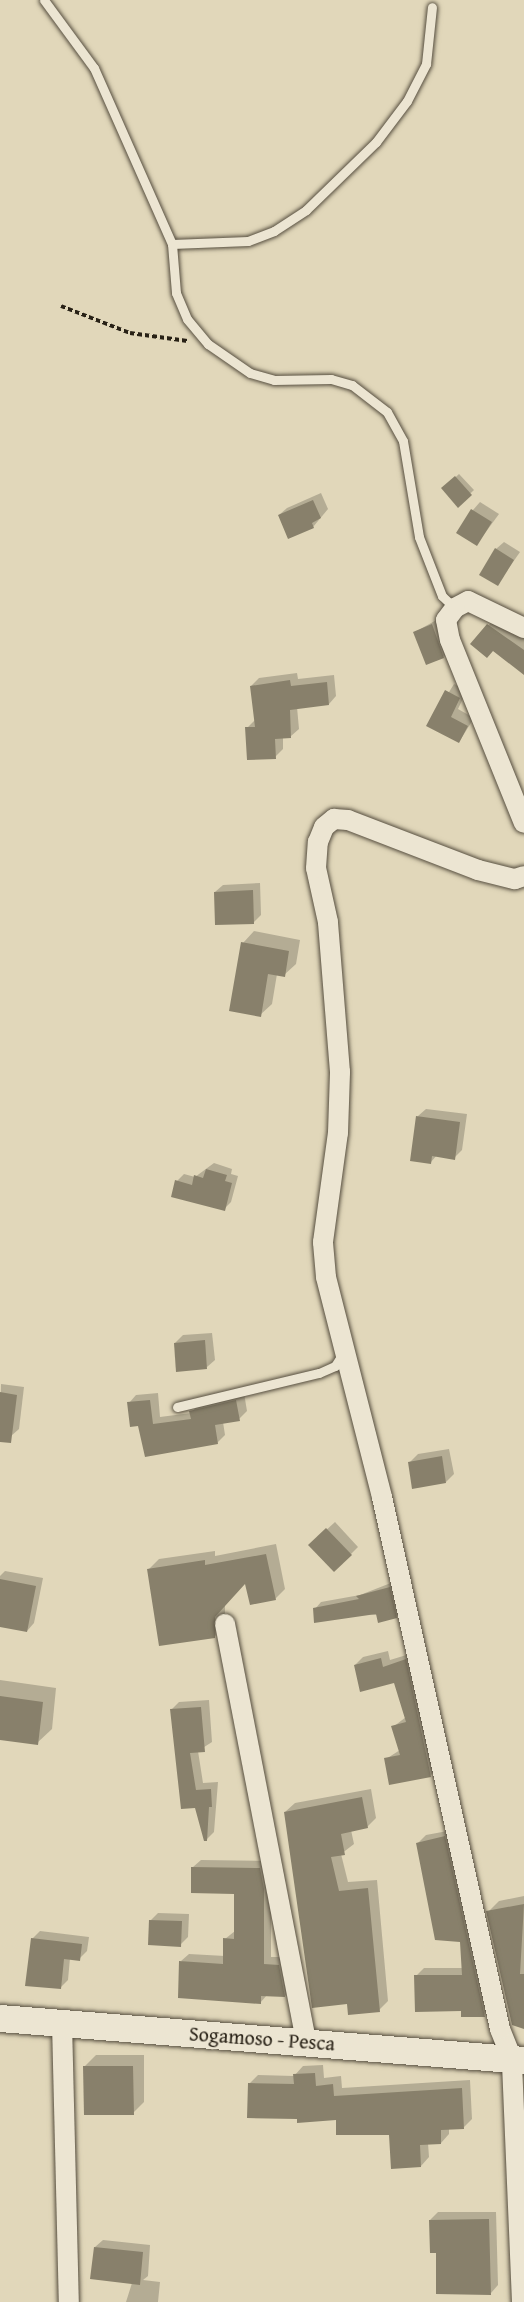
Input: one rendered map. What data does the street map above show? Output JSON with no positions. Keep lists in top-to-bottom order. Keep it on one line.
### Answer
{"streets":{"main road":["Sogamoso - Pesca"]}}
